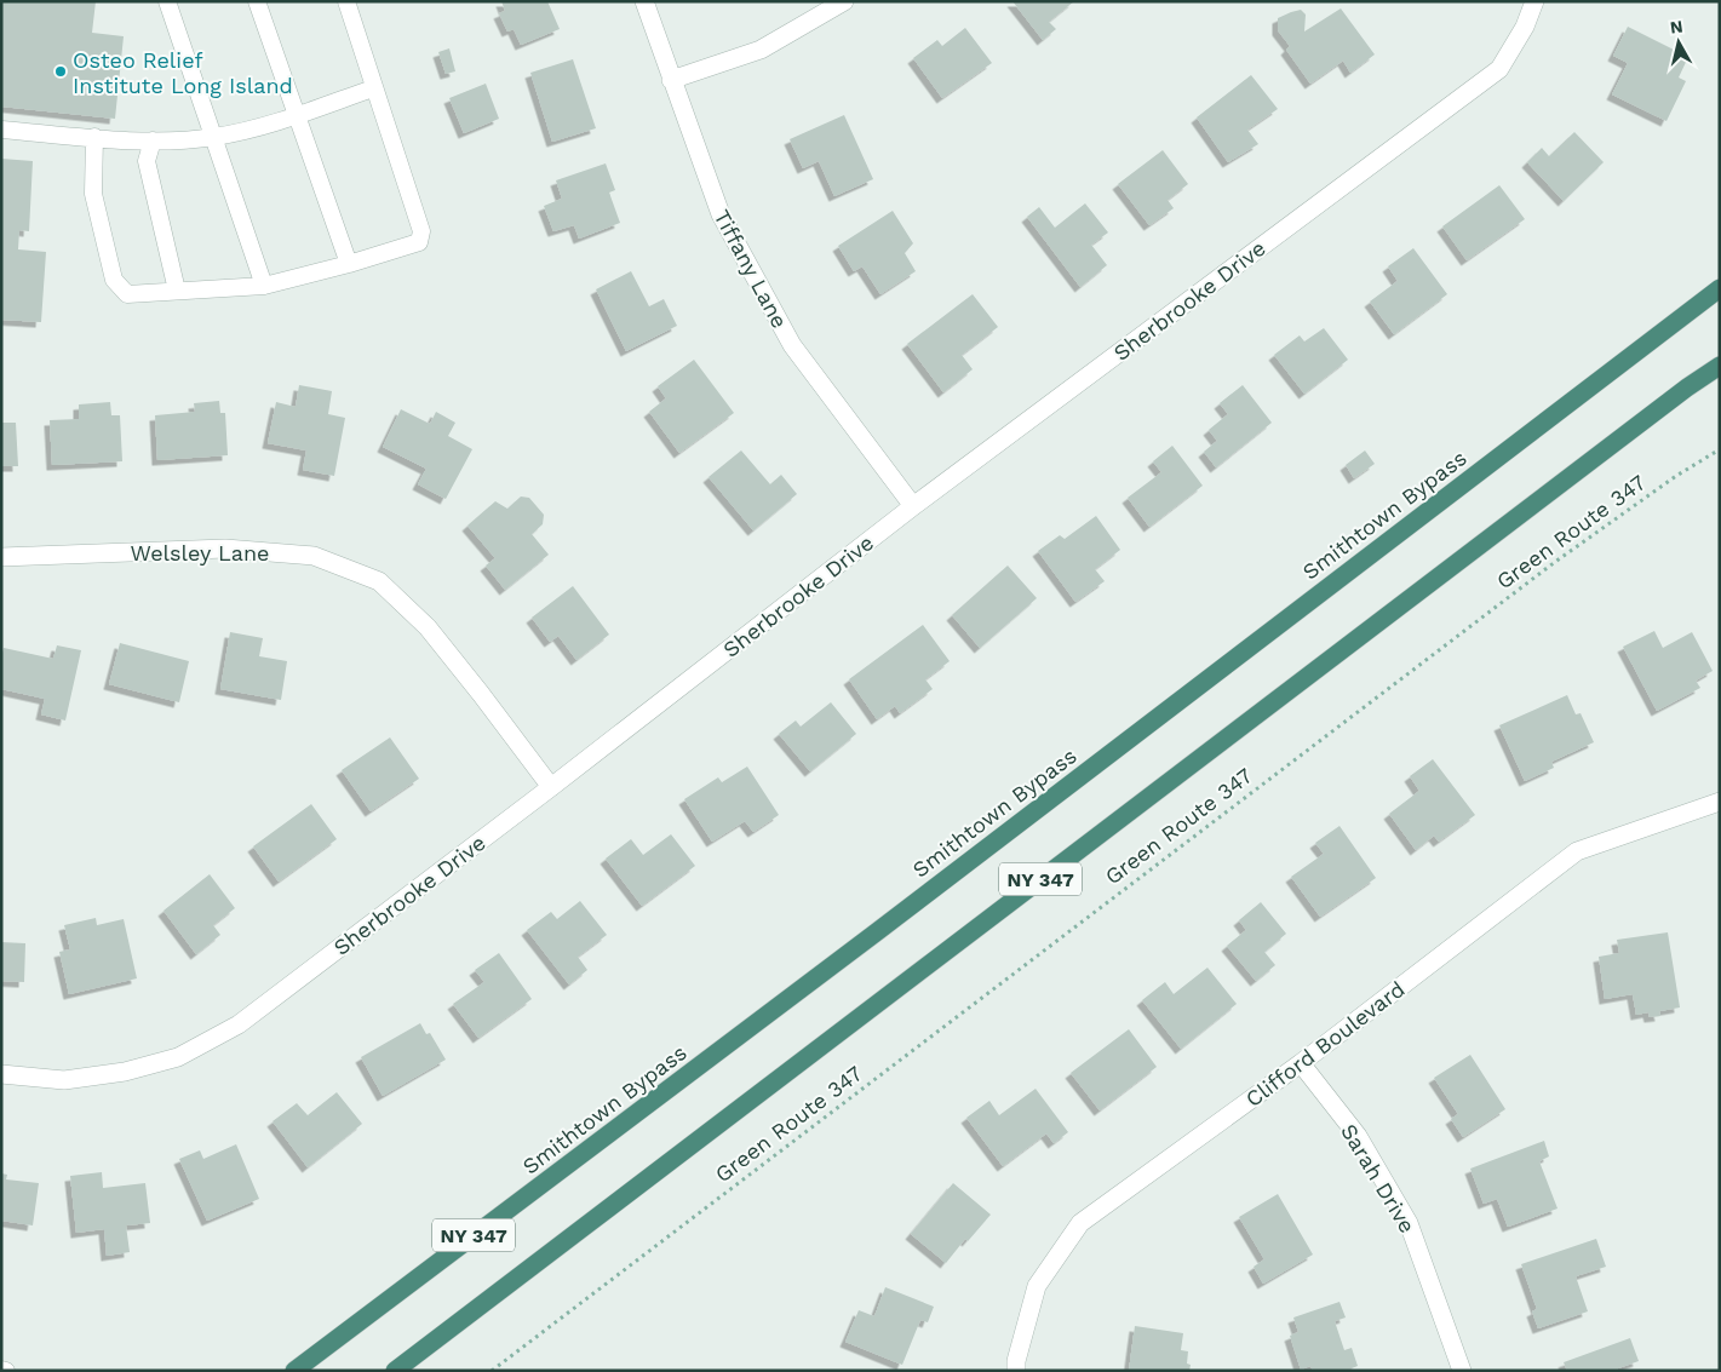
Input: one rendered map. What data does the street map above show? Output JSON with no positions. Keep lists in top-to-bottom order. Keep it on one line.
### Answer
{"streets":{"highway":["Smithtown Bypass","NY 347"],"street":["Tiffany Lane","Sherbrooke Drive","Welsley Lane","Clifford Boulevard","Sarah Drive"],"path":["Green Route 347"]},"crossings":[["Tiffany Lane","Sherbrooke Drive"],["Sherbrooke Drive","Welsley Lane"],["Clifford Boulevard","Sarah Drive"]],"places":["Osteo Relief Institute Long Island"],"north":"top"}
